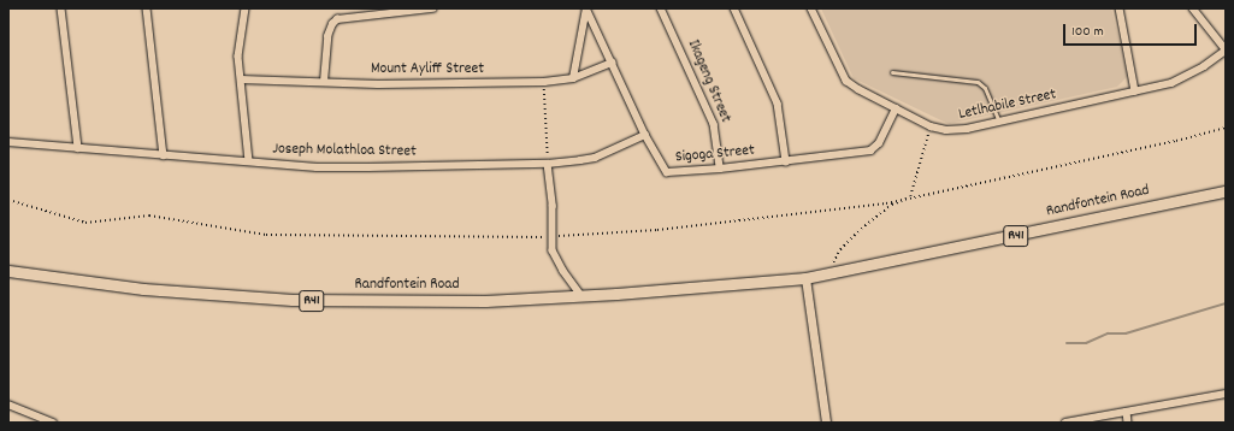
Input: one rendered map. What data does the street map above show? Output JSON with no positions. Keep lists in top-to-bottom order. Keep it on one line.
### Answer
{"streets":{"main road":["Randfontein Road","R41"],"street":["Mount Ayliff Street","Ikageng Street","Letlhabile Street","Joseph Molathloa Street","Sigoga Street"]},"crossings":[["Mount Ayliff Street","Sigoga Street"],["Ikageng Street","Sigoga Street"],["Letlhabile Street","Sigoga Street"],["Joseph Molathloa Street","Sigoga Street"]],"scale_bar":"100 m"}
